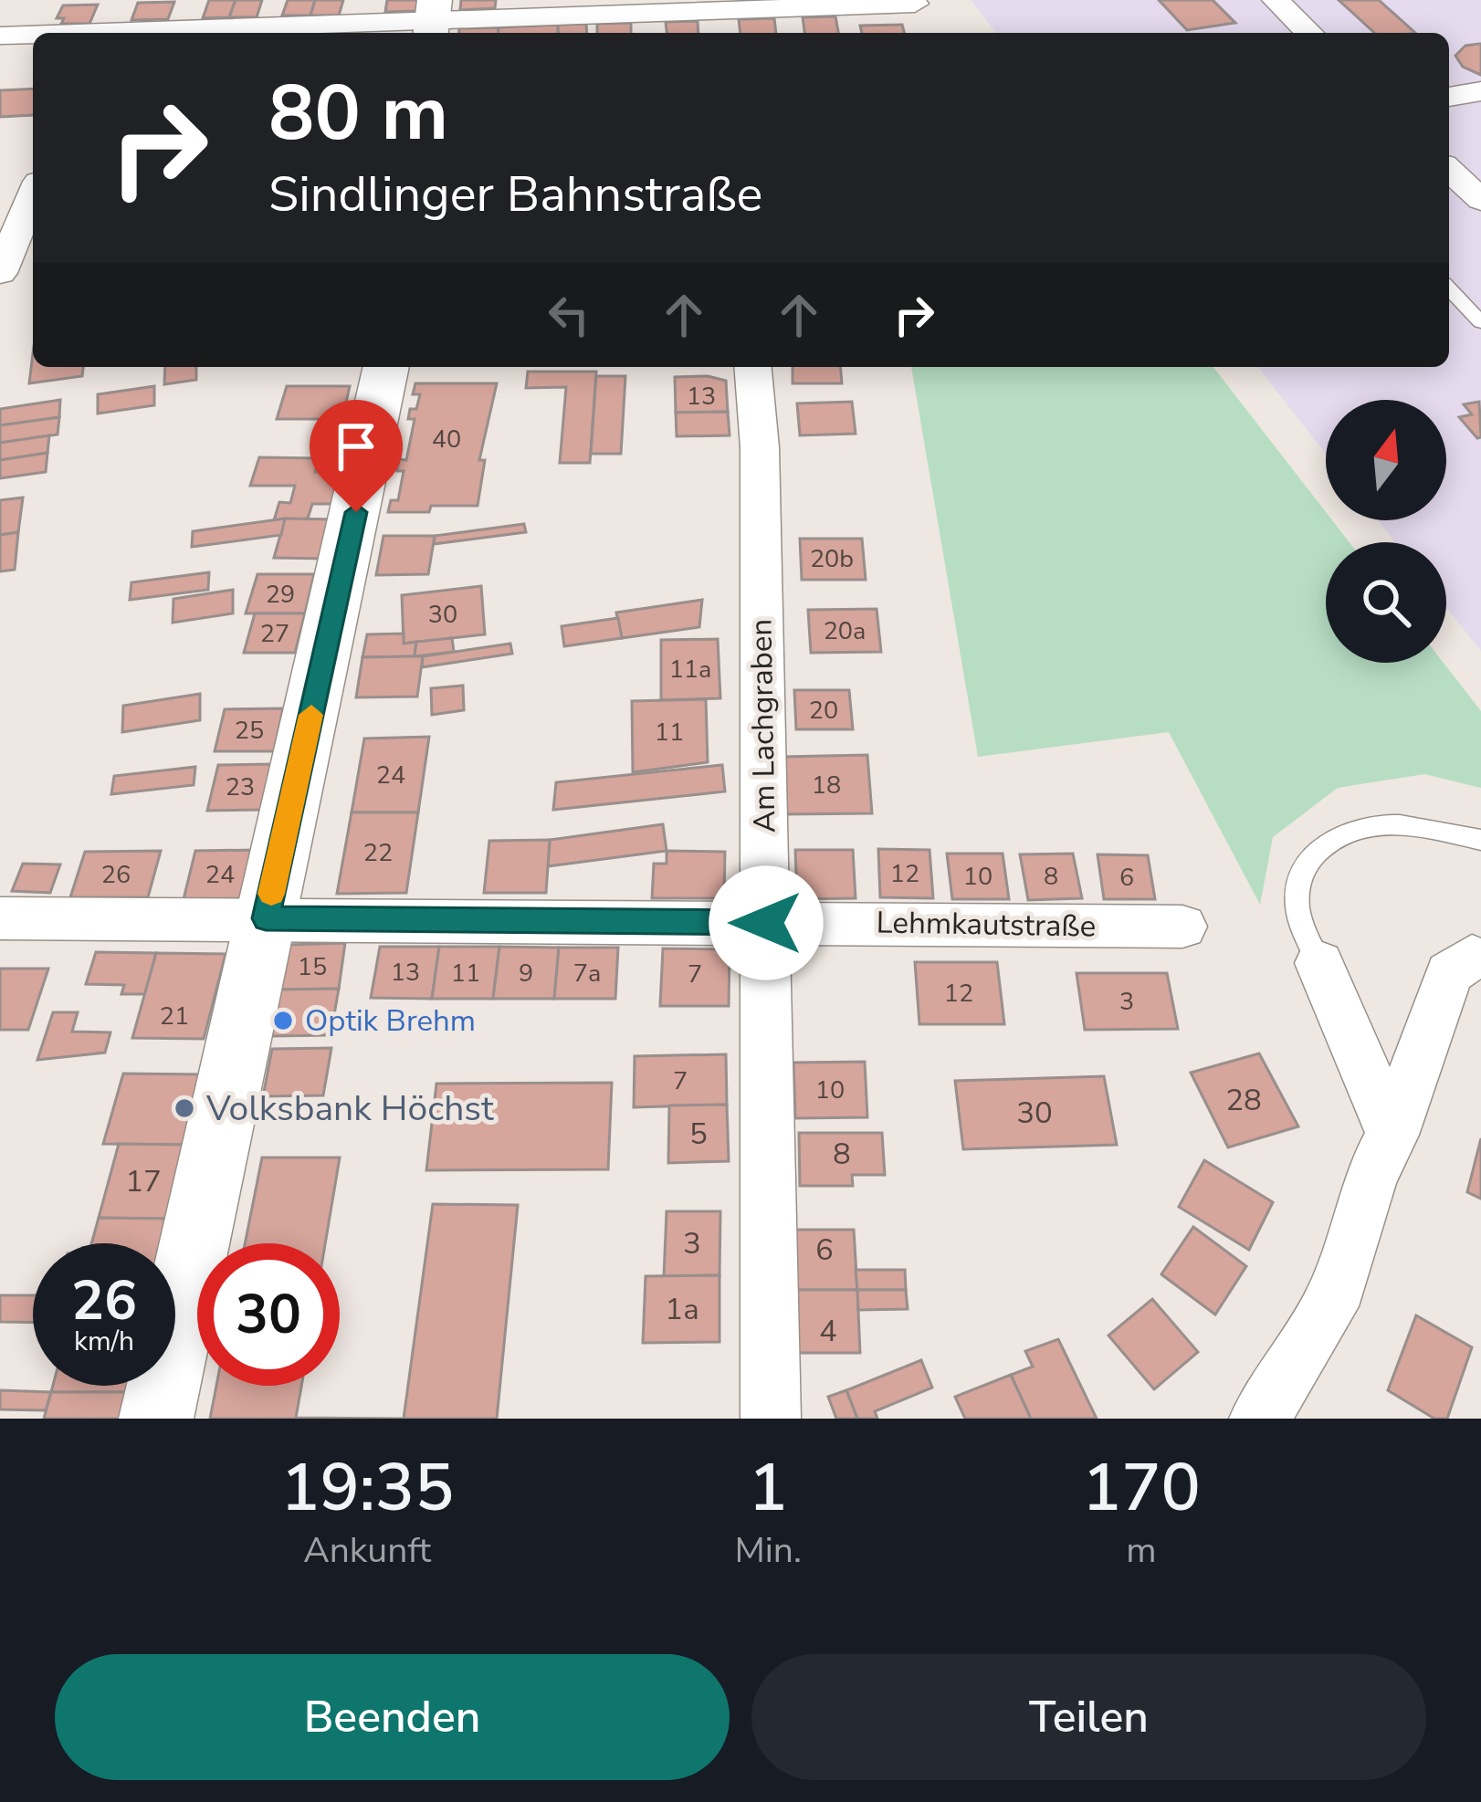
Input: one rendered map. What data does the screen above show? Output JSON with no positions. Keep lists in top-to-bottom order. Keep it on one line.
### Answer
{"streets":{"street":["Am Lachgraben","Lehmkautstraße"]},"crossings":[["Am Lachgraben","Lehmkautstraße"]],"places":["Optik Brehm","Volksbank Höchst"],"house_numbers":["13","40","20b","29","30","20a","27","11a","20","25","11","24","18","23","22","12","26","24","10","8","6","15","13","11","9","7a","7","12","3","21","7","10","28","30","5","8","17","3","6","1a","4"],"north":"top","page":{"turn":["80 m","Sindlinger Bahnstraße"],"speed":"26 km/h","limit":"30","eta":["19:35","Ankunft","1","Min.","170","m"],"buttons":["Beenden","Teilen"]}}
